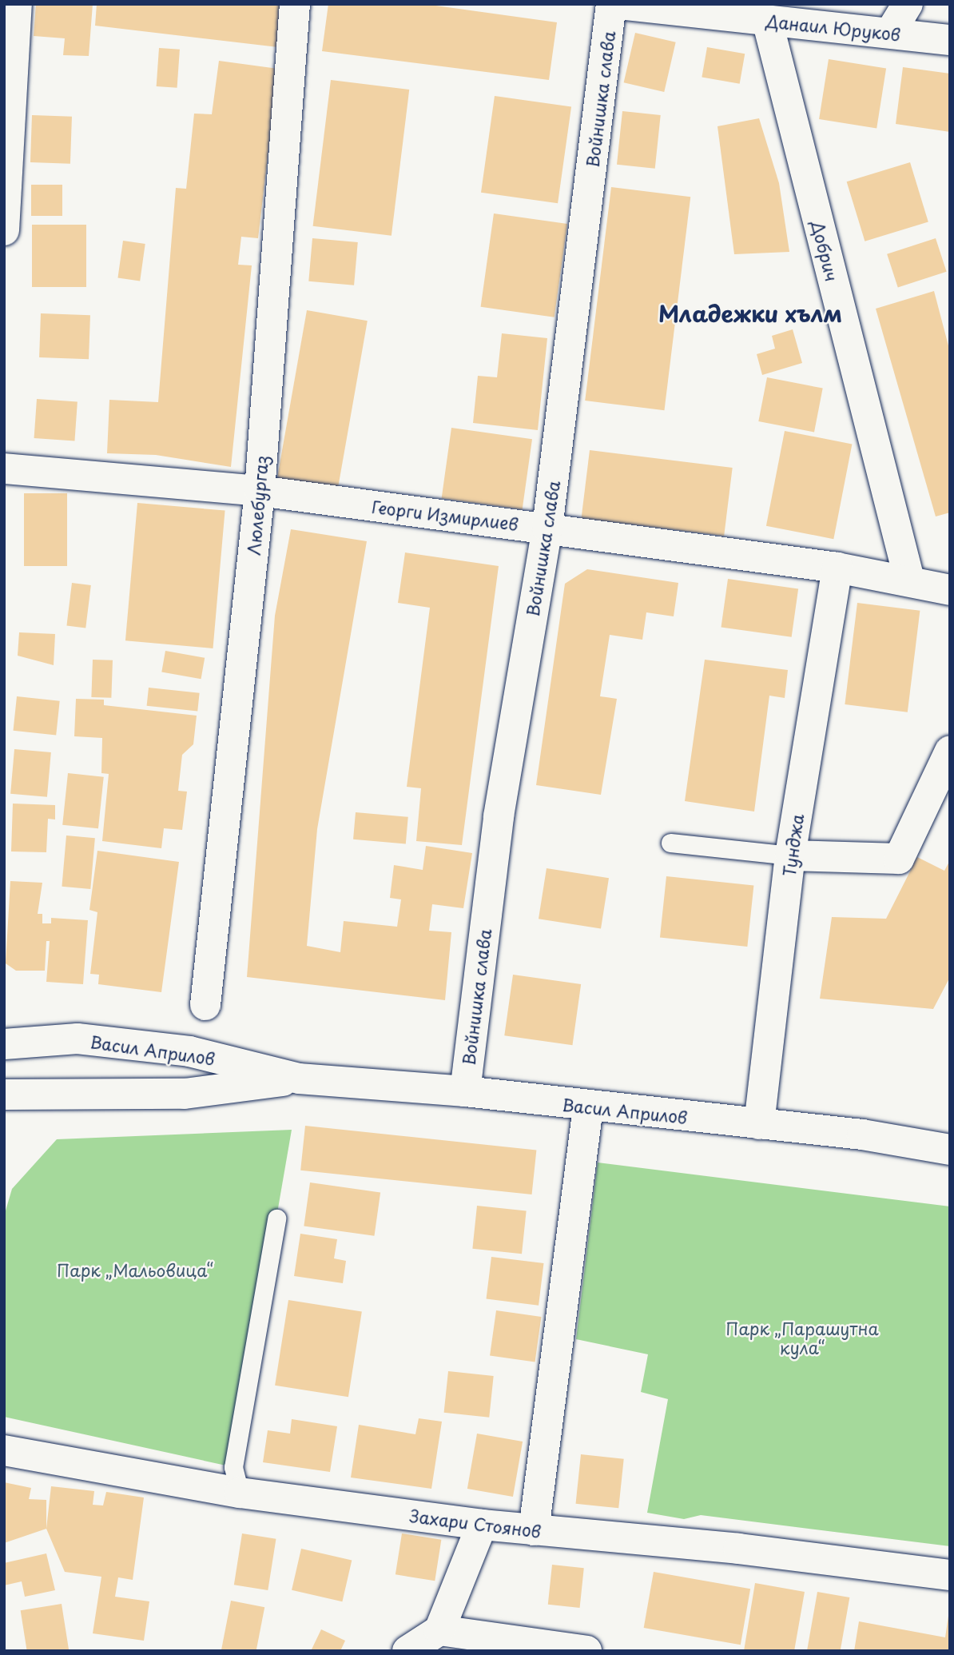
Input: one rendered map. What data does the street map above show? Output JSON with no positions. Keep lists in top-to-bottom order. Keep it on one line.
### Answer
{"streets":{"street":["Данаил Юруков","Войнишка слава","Добрич","Люлебургаз","Георги Измирлиев","Тунджа","Васил Априлов","Захари Стоянов"]},"crossings":[["Данаил Юруков","Добрич"],["Войнишка слава","Георги Измирлиев"],["Войнишка слава","Васил Априлов"],["Добрич","Георги Измирлиев"],["Люлебургаз","Георги Измирлиев"],["Георги Измирлиев","Тунджа"],["Тунджа","Васил Априлов"]],"districts":["Младежки хълм"],"parks":["Парк „Мальовица“","Парк „Парашутна кула“"]}
